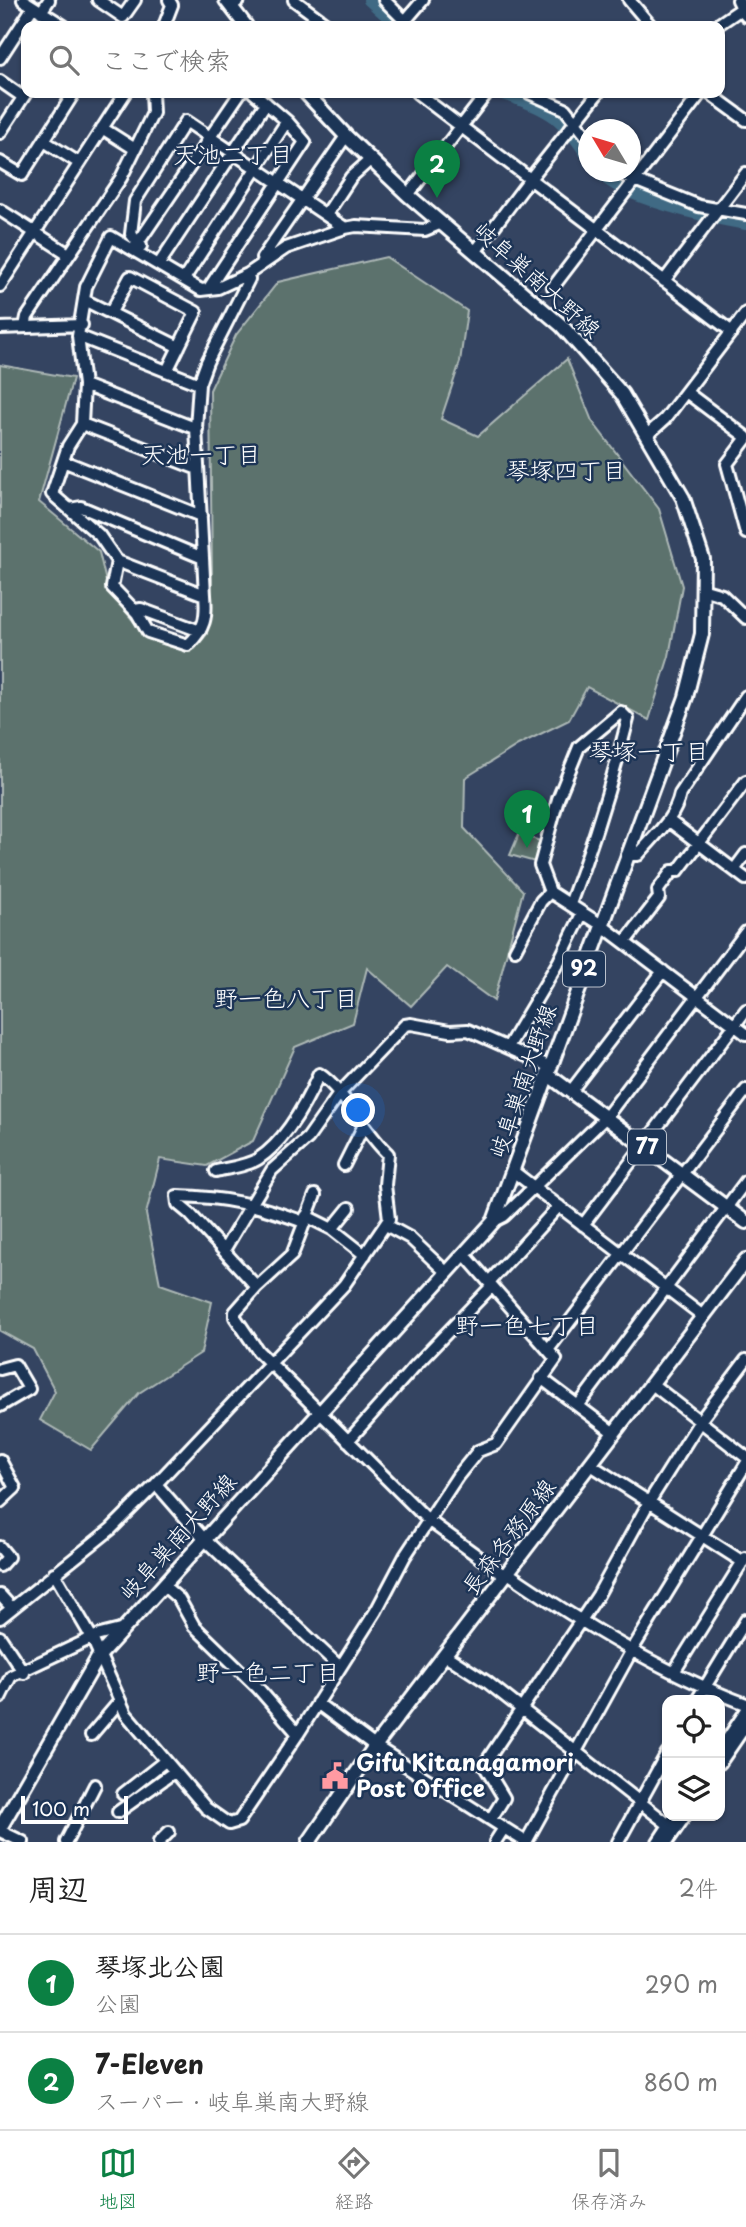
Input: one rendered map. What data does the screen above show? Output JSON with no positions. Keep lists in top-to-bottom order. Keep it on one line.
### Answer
{"streets":{"main road":["岐阜巣南大野線","92","77","長森各務原線"]},"crossings":[["岐阜巣南大野線","77"]],"districts":["天池二丁目","天池一丁目","琴塚四丁目","琴塚一丁目","野一色八丁目","野一色七丁目","野一色二丁目"],"places":{"public building":["Gifu Kitanagamori Post Office"]},"scale_bar":"100 m","north":"top left","page":{"search":"ここで検索","pins":["2","1"],"scale":"100 m","heading":["周辺","2件"],"list":[{"mark":"1","name":"琴塚北公園","note":"公園","value":"290 m"},{"mark":"2","name":"7-Eleven","note":"スーパー · 岐阜巣南大野線","value":"860 m"}],"nav":["地図","経路","保存済み"]}}
